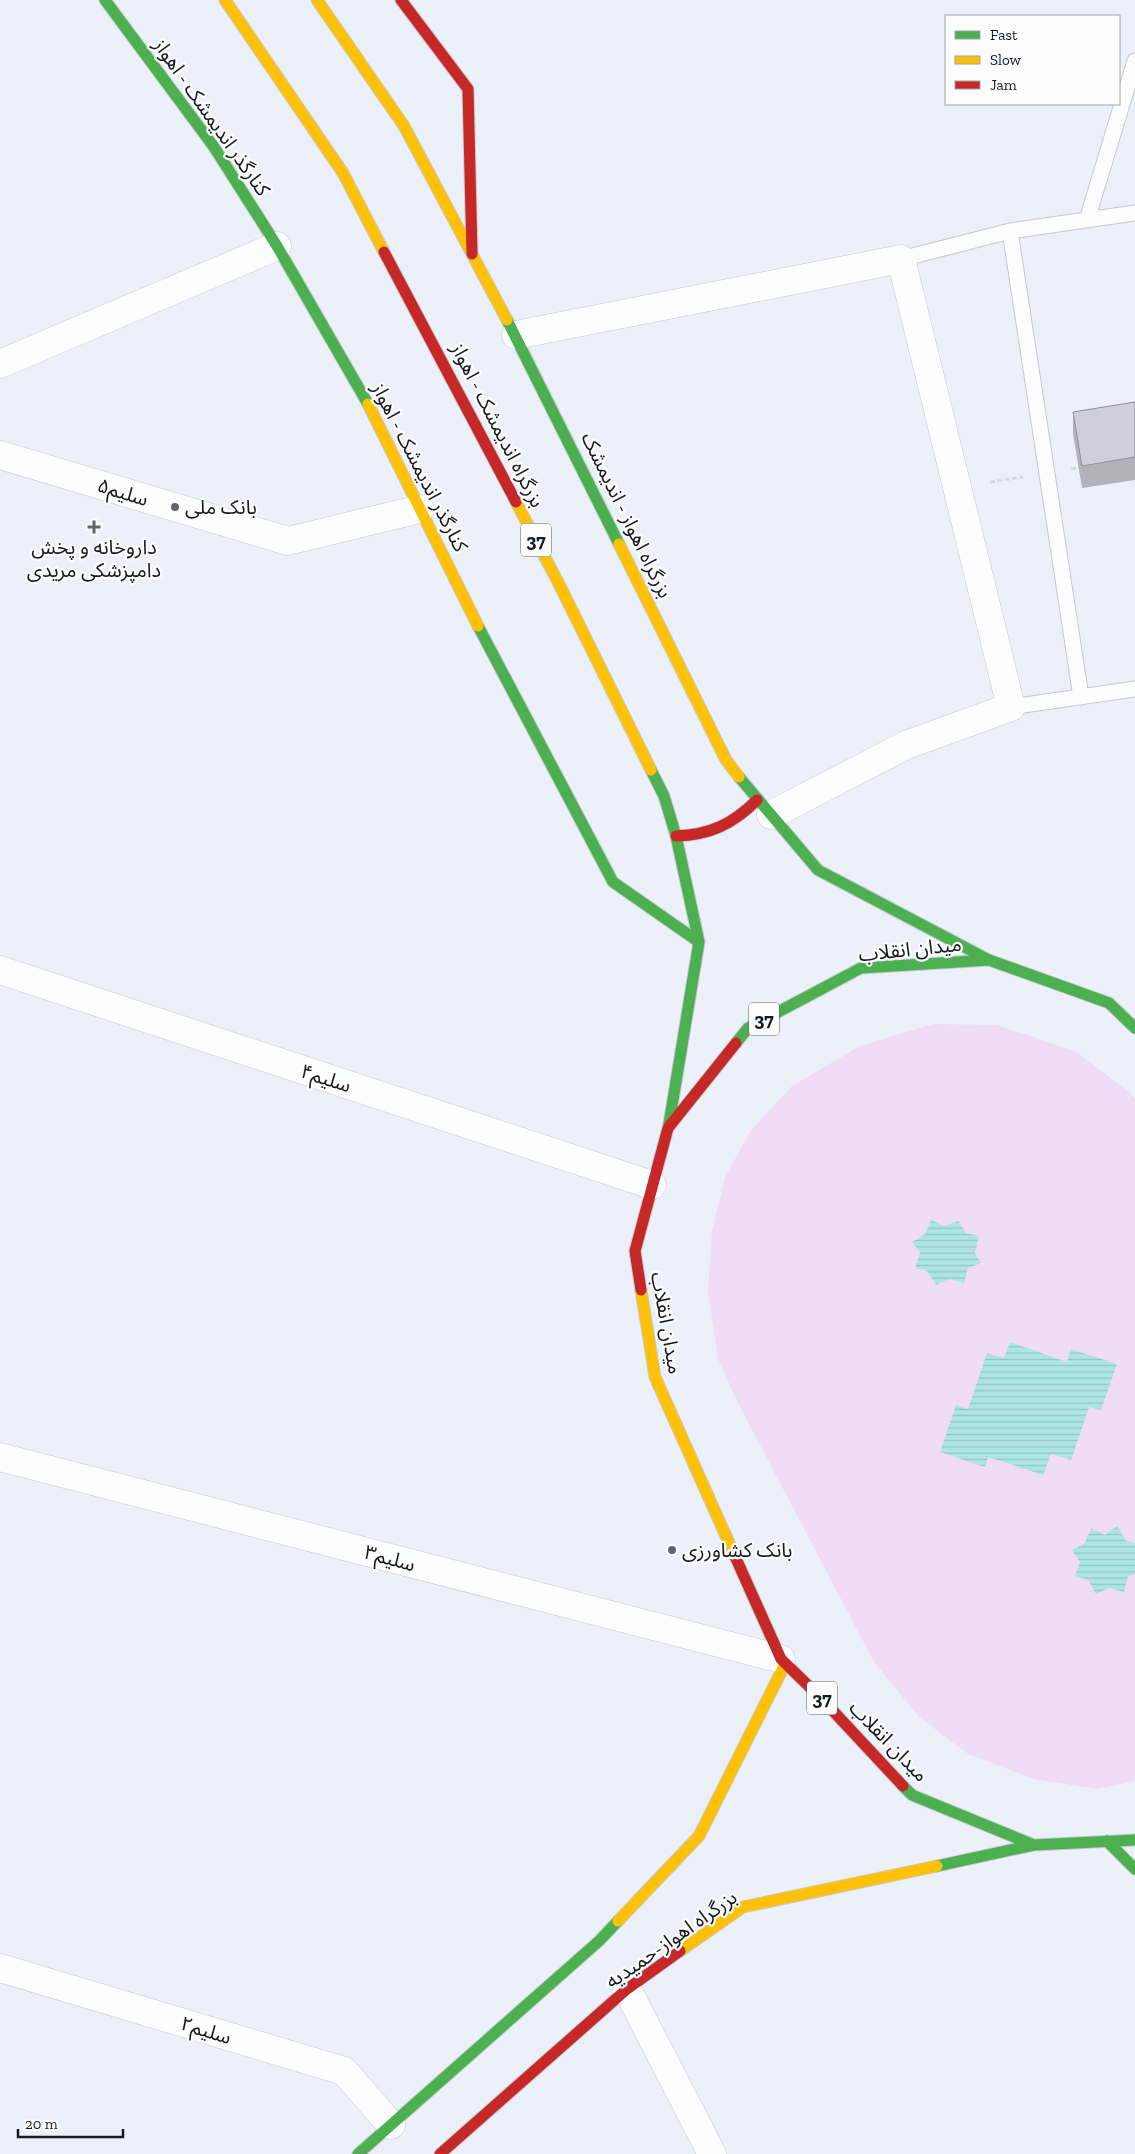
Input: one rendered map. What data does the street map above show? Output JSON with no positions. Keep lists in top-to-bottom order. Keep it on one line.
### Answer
{"streets":{"main road":["کنارگذر اندیمشک - اهواز","بزرگراه اندیمشک - اهواز","بزرگراه اهواز - اندیمشک","37","میدان انقلاب","بزرگراه اهواز-حمیدیه"],"street":["سلیم۵","سلیم۴","سلیم۳","سلیم۲"]},"crossings":[["کنارگذر اندیمشک - اهواز","بزرگراه اندیمشک - اهواز"],["کنارگذر اندیمشک - اهواز","سلیم۵"],["بزرگراه اندیمشک - اهواز","میدان انقلاب"],["بزرگراه اهواز - اندیمشک","میدان انقلاب"],["میدان انقلاب","سلیم۴"],["میدان انقلاب","سلیم۳"],["میدان انقلاب","بزرگراه اهواز-حمیدیه"],["سلیم۳","بزرگراه اهواز-حمیدیه"],["بزرگراه اهواز-حمیدیه","سلیم۲"]],"places":{"other":["بانک ملی","بانک کشاورزی"],"health":["داروخانه و پخش دامپزشکی مریدی"]},"legend":["Fast","Slow","Jam"],"scale_bar":"20 m"}
